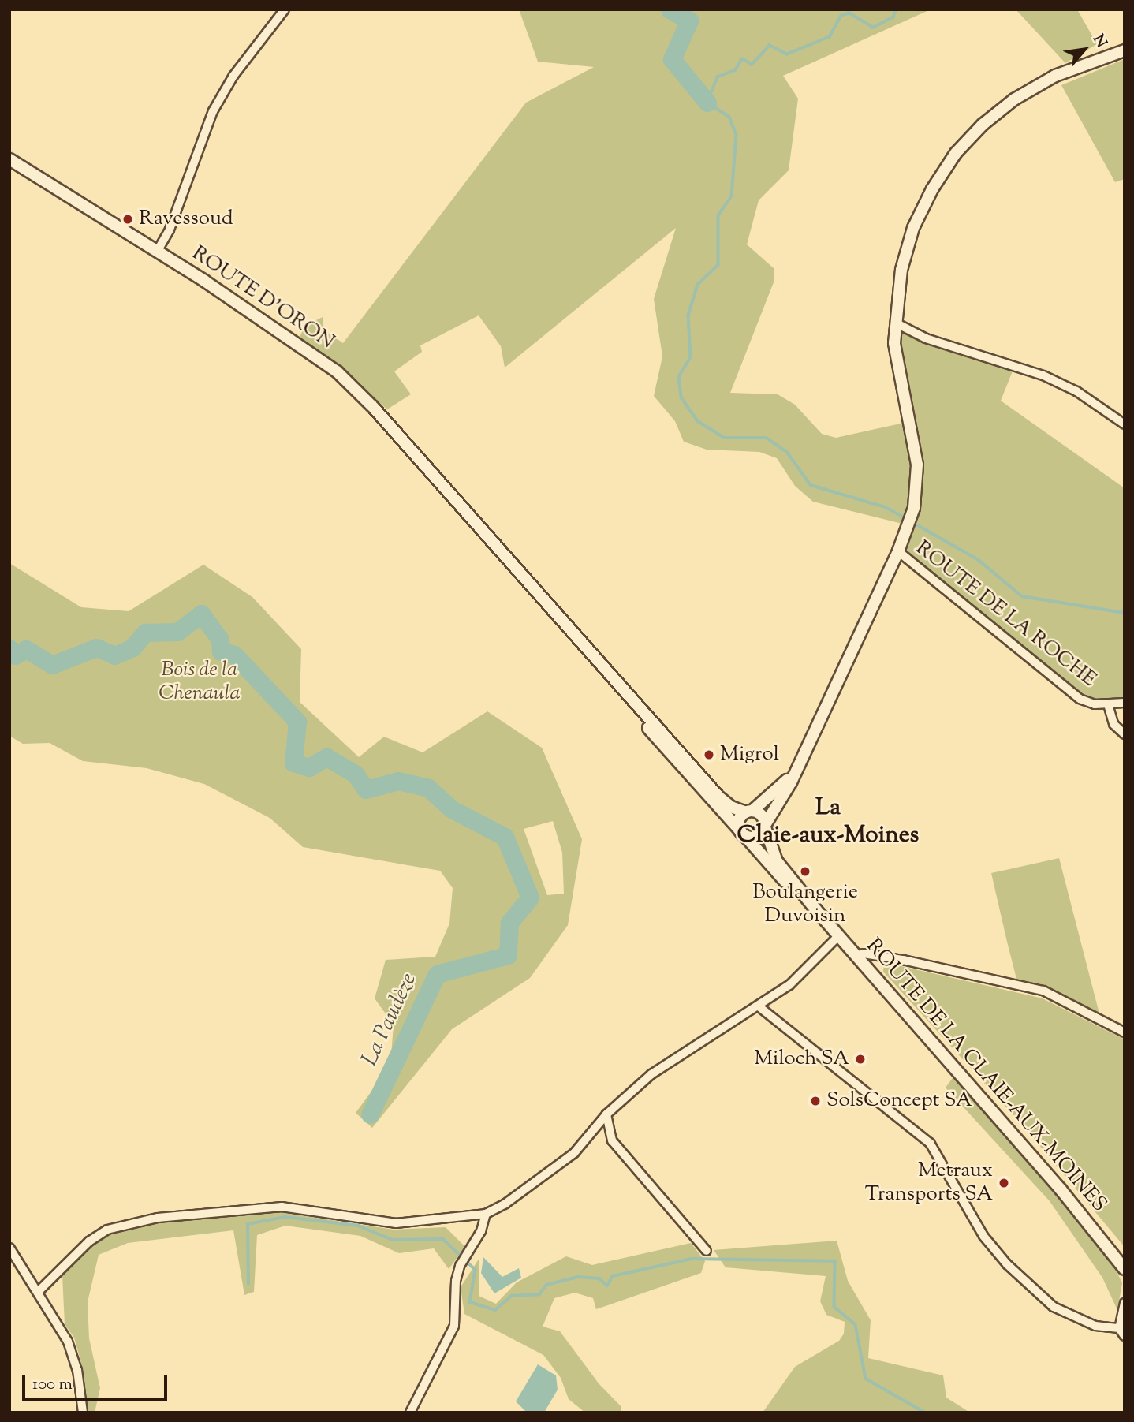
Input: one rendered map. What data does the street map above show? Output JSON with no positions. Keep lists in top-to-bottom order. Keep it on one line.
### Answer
{"streets":{"main road":["ROUTE D'ORON","ROUTE DE LA CLAIE-AUX-MOINES"],"street":["ROUTE DE LA ROCHE"]},"crossings":[["ROUTE D'ORON","ROUTE DE LA CLAIE-AUX-MOINES"]],"districts":["La Claie-aux-Moines"],"water":["La Paudèze"],"parks":["Bois de la Chenaula"],"places":["Ravessoud","Migrol","Boulangerie Duvoisin","Miloch SA","SolsConcept SA","Metraux Transports SA"],"scale_bar":"100 m","north":"top right"}
